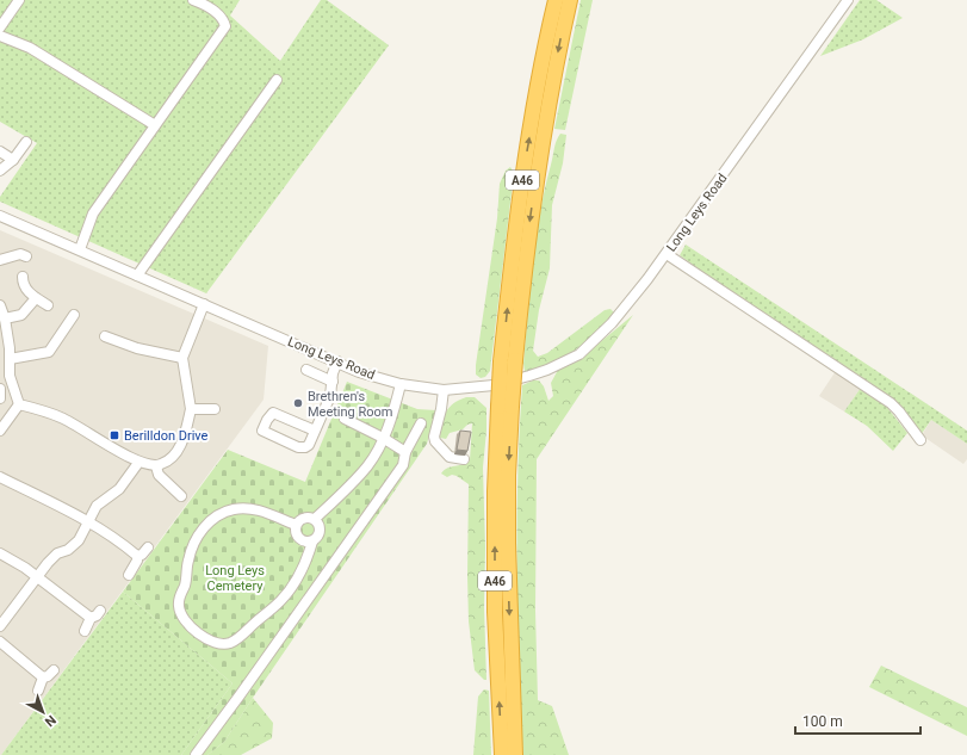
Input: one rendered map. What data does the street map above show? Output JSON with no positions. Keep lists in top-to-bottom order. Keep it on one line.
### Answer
{"streets":{"highway":["A46"],"street":["Long Leys Road"]},"parks":["Long Leys Cemetery"],"places":{"other":["Brethren's Meeting Room"],"transit":["Berilldon Drive"]},"scale_bar":"100 m","north":"bottom right"}
